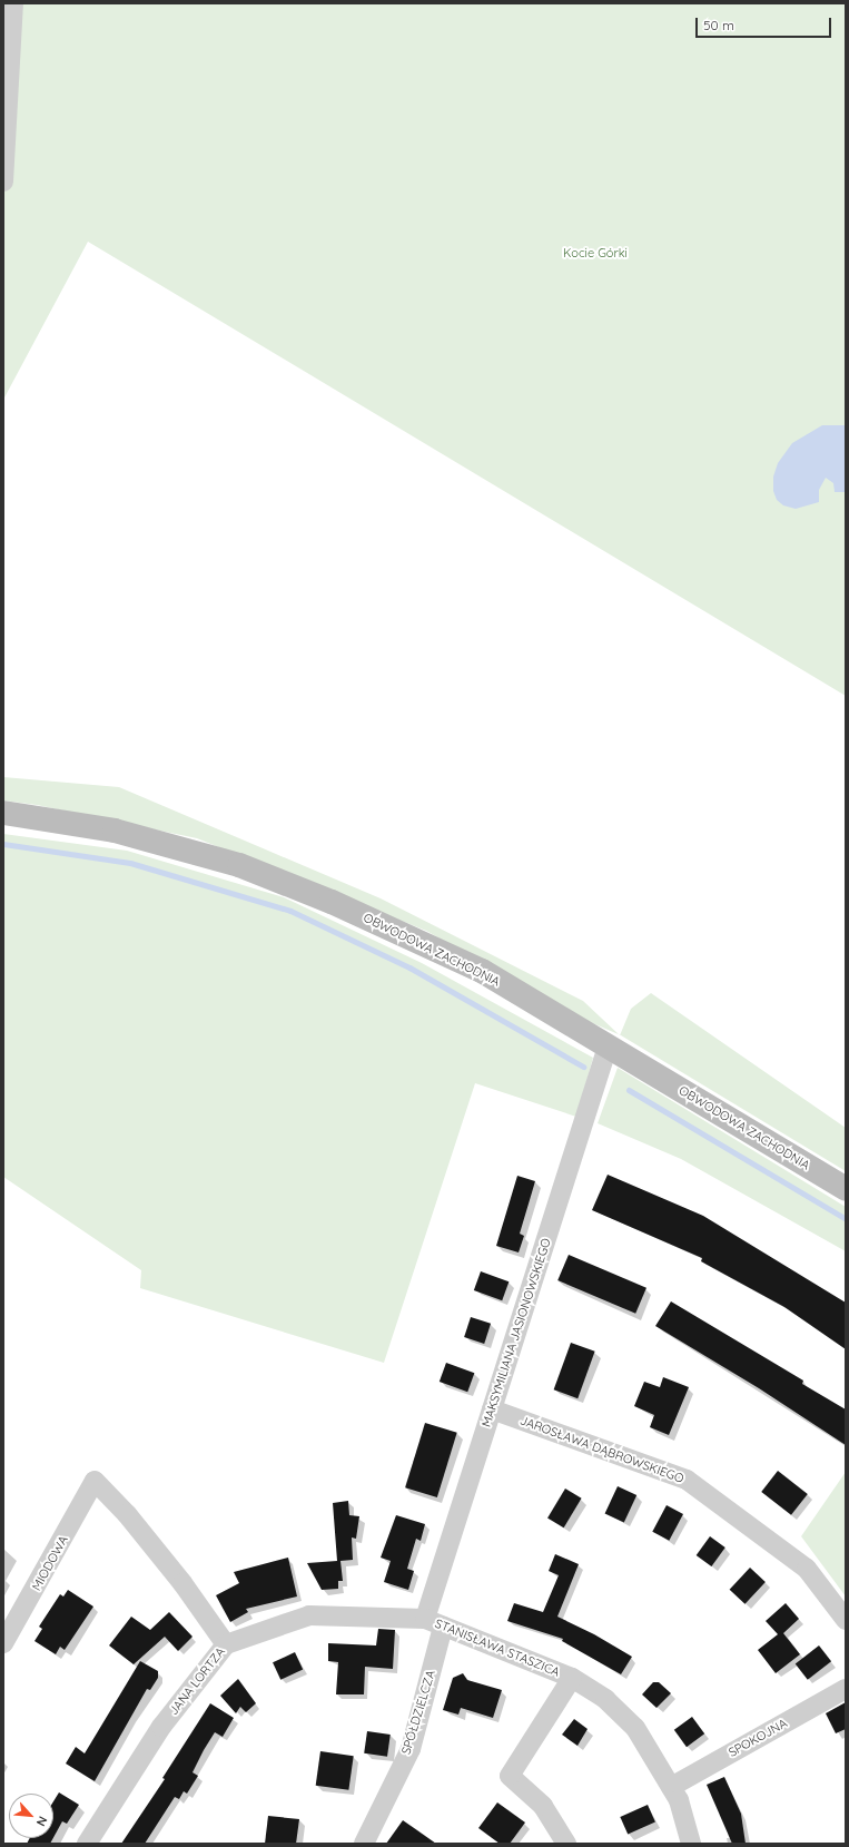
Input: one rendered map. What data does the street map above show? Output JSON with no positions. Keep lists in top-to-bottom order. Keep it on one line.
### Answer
{"streets":{"main road":["OBWODOWA ZACHODNIA"],"street":["MAKSYMILIANA JASIONOWSKIEGO","JAROSŁAWA DĄBROWSKIEGO","MIODOWA","STANISŁAWA STASZICA","JANA LORTZA","SPÓŁDZIELCZA","SPOKOJNA"]},"crossings":[["OBWODOWA ZACHODNIA","MAKSYMILIANA JASIONOWSKIEGO"],["MAKSYMILIANA JASIONOWSKIEGO","JAROSŁAWA DĄBROWSKIEGO"],["MAKSYMILIANA JASIONOWSKIEGO","STANISŁAWA STASZICA"],["MAKSYMILIANA JASIONOWSKIEGO","JANA LORTZA"],["MIODOWA","JANA LORTZA"],["STANISŁAWA STASZICA","JANA LORTZA"],["STANISŁAWA STASZICA","SPÓŁDZIELCZA"],["STANISŁAWA STASZICA","SPOKOJNA"]],"parks":["Kocie Górki"],"scale_bar":"50 m","north":"bottom right"}
